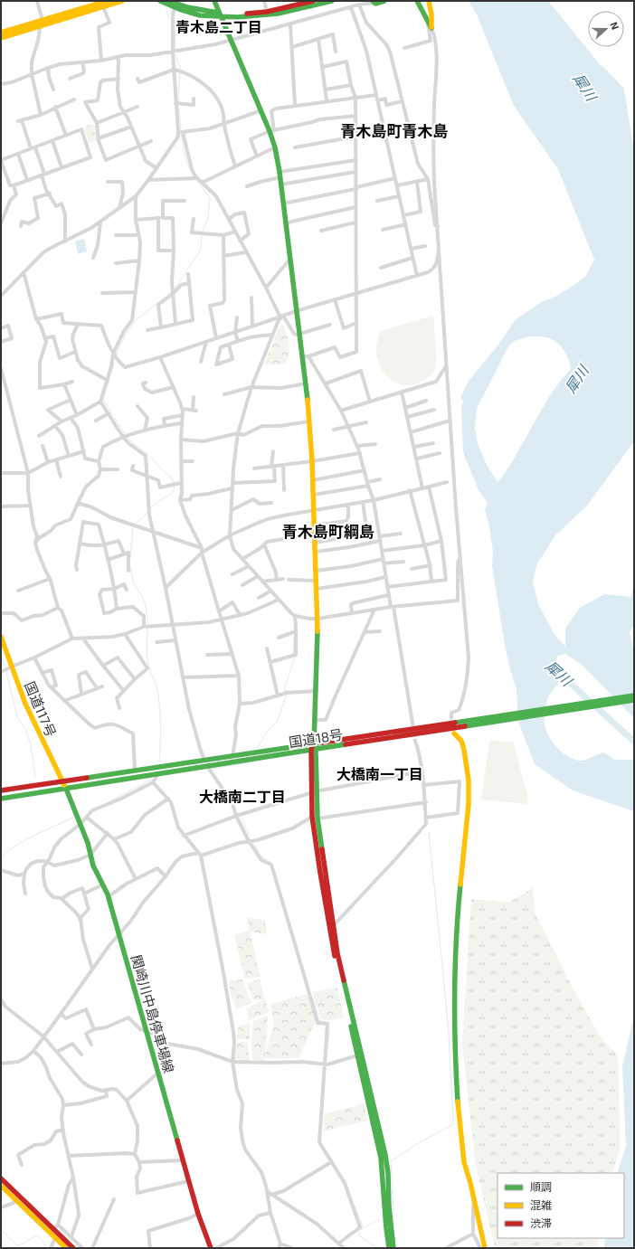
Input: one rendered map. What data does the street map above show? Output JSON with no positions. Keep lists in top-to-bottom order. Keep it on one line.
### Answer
{"streets":{"main road":["国道117号","国道18号","関崎川中島停車場線"]},"crossings":[["国道117号","国道18号"],["国道117号","関崎川中島停車場線"],["国道18号","関崎川中島停車場線"]],"districts":["青木島二丁目","青木島町青木島","青木島町綱島","大橋南一丁目","大橋南二丁目"],"water":["犀川"],"legend":["順調","混雑","渋滞"],"north":"right"}
